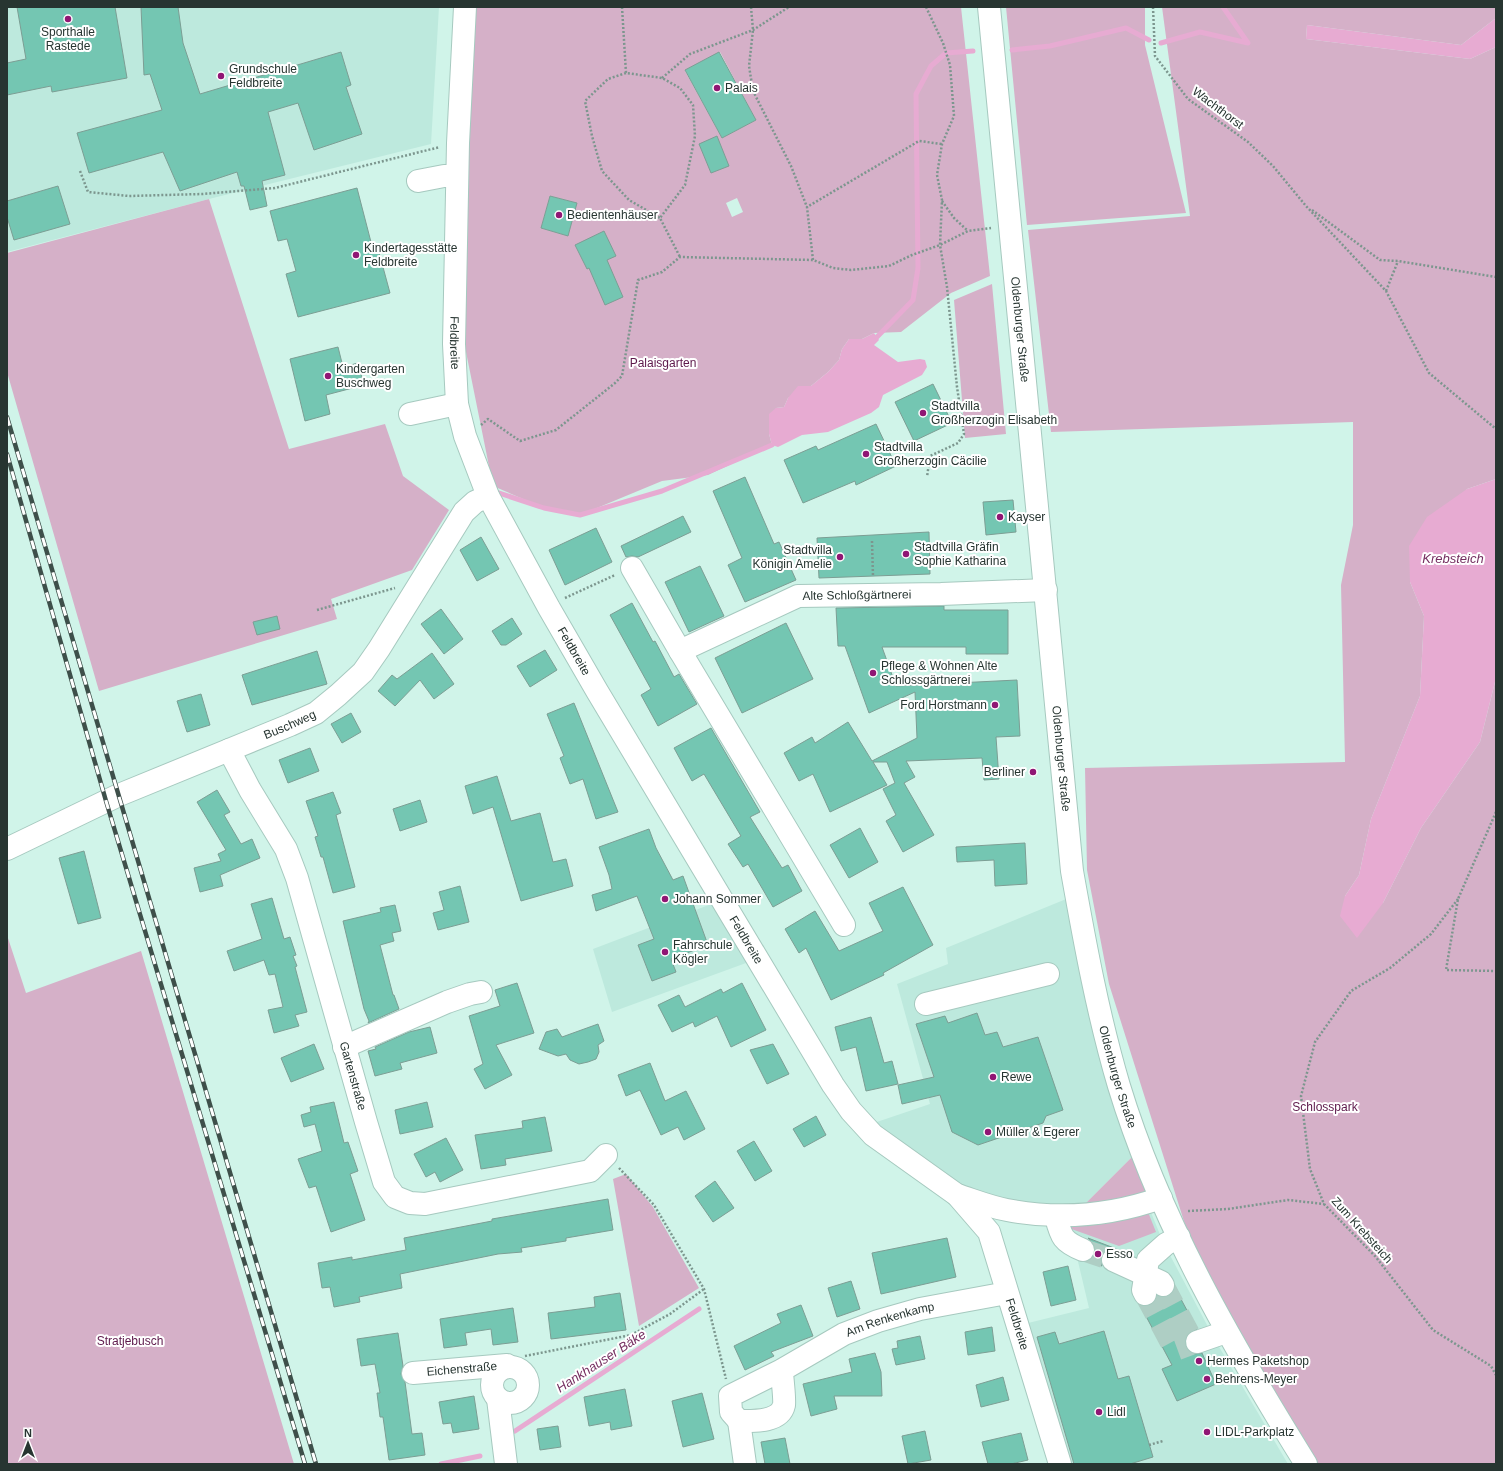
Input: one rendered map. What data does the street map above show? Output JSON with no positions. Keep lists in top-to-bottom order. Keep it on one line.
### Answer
{"streets":{"street":["Oldenburger Straße","Feldbreite","Alte Schloßgärtnerei","Buschweg","Gartenstraße","Am Renkenkamp","Eichenstraße"],"path":["Wachthorst","Zum Krebsteich"]},"crossings":[["Oldenburger Straße","Feldbreite"],["Oldenburger Straße","Alte Schloßgärtnerei"],["Feldbreite","Buschweg"],["Feldbreite","Am Renkenkamp"],["Buschweg","Gartenstraße"]],"water":["Krebsteich","Hankhauser Bäke"],"parks":["Palaisgarten","Schlosspark","Stratjebusch"],"places":["Sporthalle Rastede","Grundschule Feldbreite","Palais","Bedientenhäuser","Kindertagesstätte Feldbreite","Kindergarten Buschweg","Stadtvilla Großherzogin Elisabeth","Stadtvilla Großherzogin Cäcilie","Kayser","Stadtvilla Gräfin Sophie Katharina","Stadtvilla Königin Amelie","Pflege & Wohnen Alte Schlossgärtnerei","Ford Horstmann","Berliner","Johann Sommer","Fahrschule Kögler","Rewe","Müller & Egerer","Esso","Hermes Paketshop","Behrens-Meyer","Lidl","LIDL-Parkplatz"],"north":"top"}
